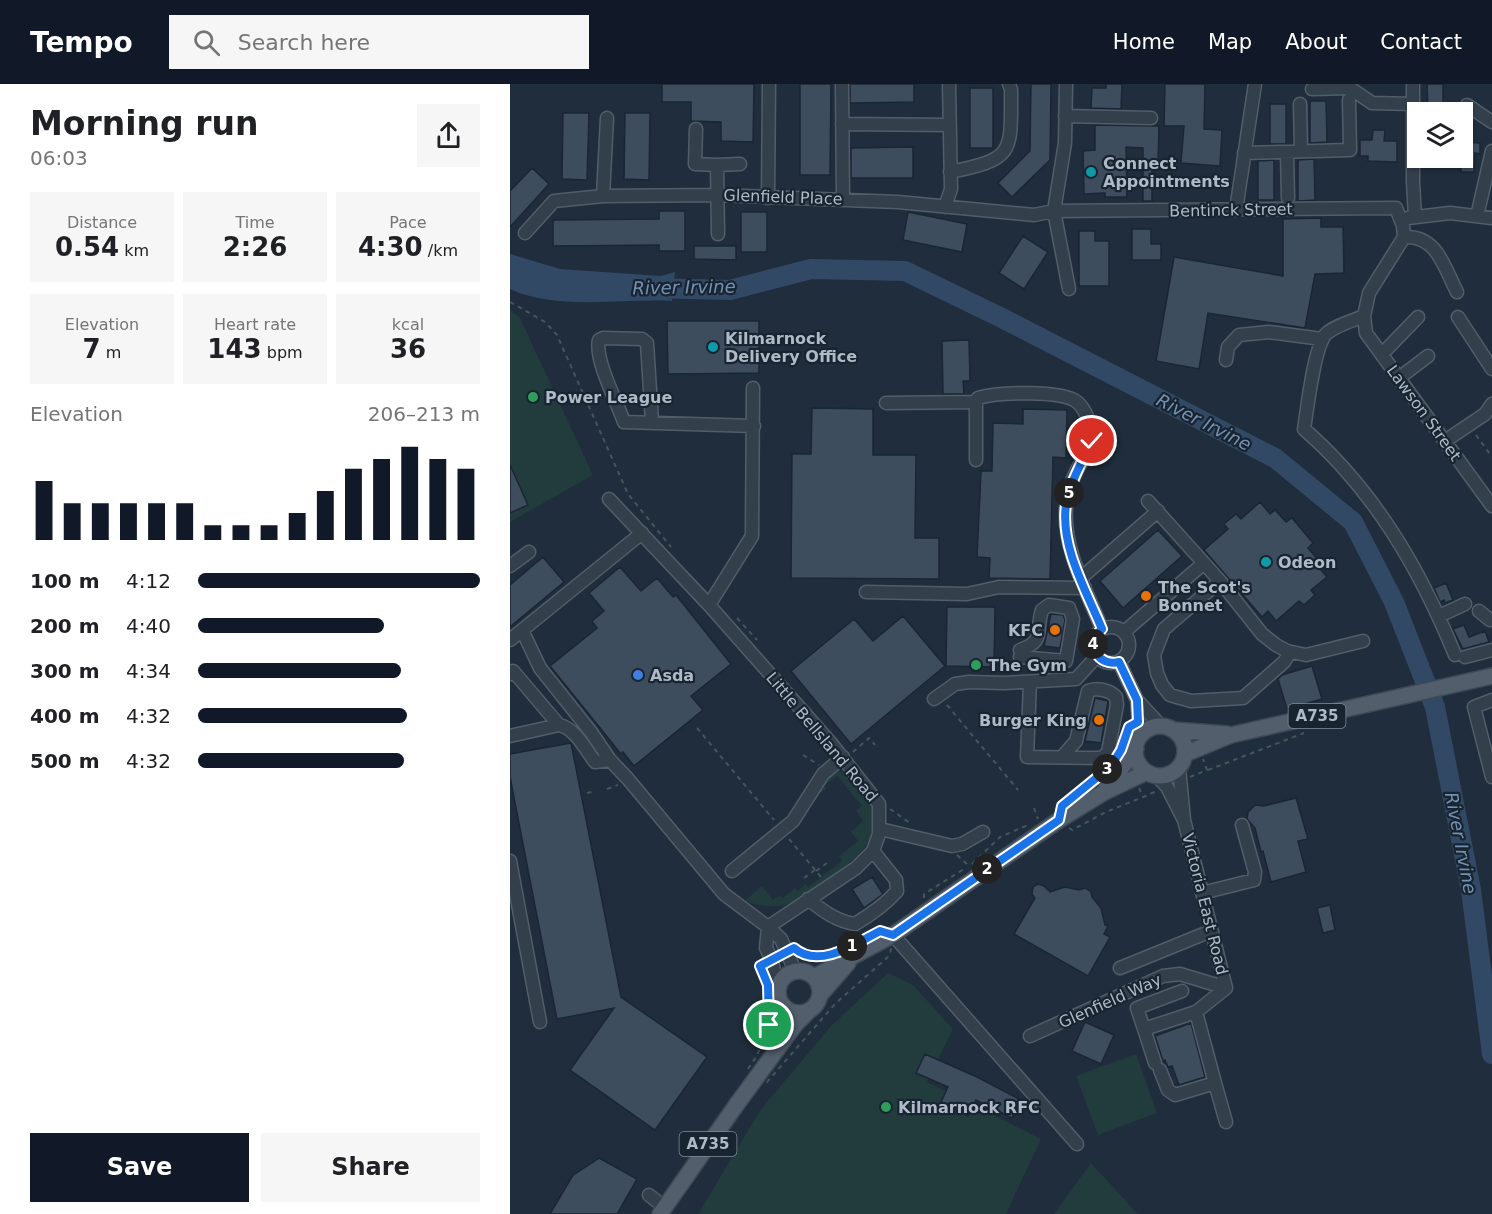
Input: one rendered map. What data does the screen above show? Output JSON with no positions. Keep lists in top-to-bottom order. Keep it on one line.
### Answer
{"streets":{"main road":["A735"],"street":["Glenfield Place","Bentinck Street","Lawson Street","Little Bellsland Road","Victoria East Road","Glenfield Way"]},"crossings":[["Glenfield Place","Bentinck Street"],["A735","Victoria East Road"],["Victoria East Road","Glenfield Way"]],"water":["River Irvine"],"places":["Connect Appointments","Kilmarnock Delivery Office","Power League","Odeon","The Scot's Bonnet","KFC","The Gym","Asda","Burger King","Kilmarnock RFC"],"page":{"header":"Tempo","search":"Search here","nav":["Home","Map","About","Contact"],"heading":["Morning run","06:03"],"stats":[["Distance","0.54 km"],["Time","2:26"],["Pace","4:30 /km"],["Elevation","7 m"],["Heart rate","143 bpm"],["kcal","36"]],"chart":["Elevation","206–213 m"],"pins":["5","4","3","2","1"],"list":[{"name":"100 m","note":"4:12"},{"name":"200 m","note":"4:40"},{"name":"300 m","note":"4:34"},{"name":"400 m","note":"4:32"},{"name":"500 m","note":"4:32"}],"buttons":["Save","Share"]}}
